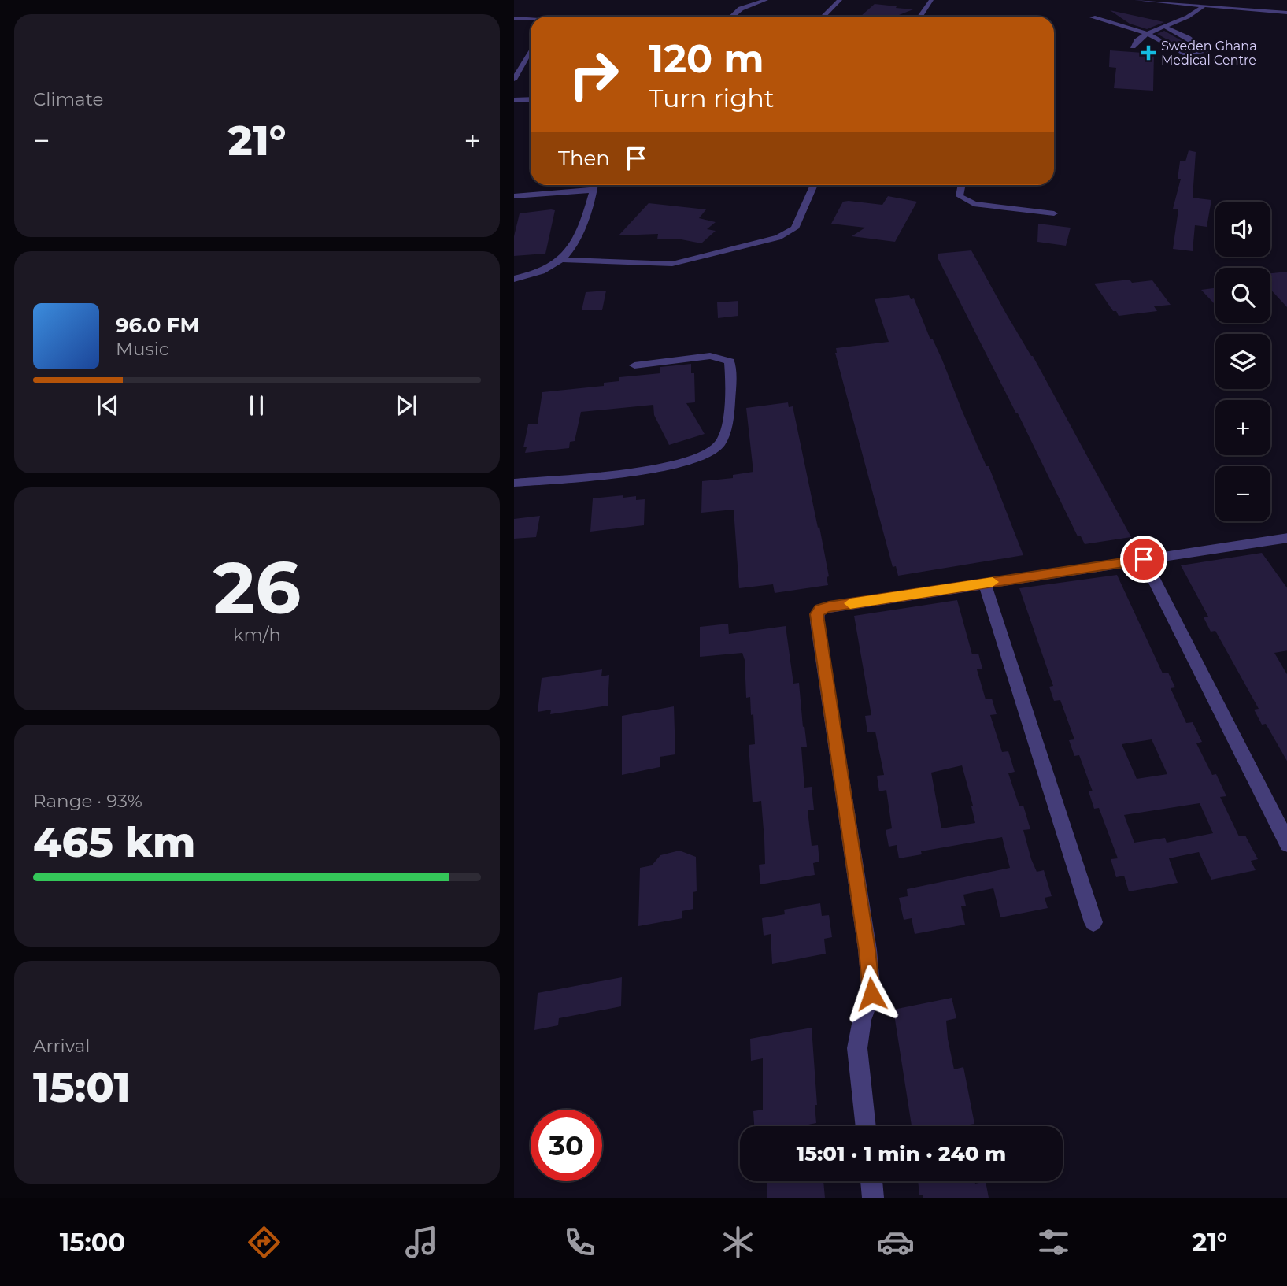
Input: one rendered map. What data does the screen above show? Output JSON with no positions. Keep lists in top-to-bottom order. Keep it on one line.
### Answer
{"places":{"health":["Sweden Ghana Medical Centre"]},"page":{"tile":["Climate",["26","km/h"],["Range · 93%","465 km"],["Arrival","15:01"]],"turn":["120 m","Turn right"],"heat":["−","21°","+"],"then":"Then","map_buttons":["+","−"],"song":["96.0 FM","Music"],"limit":"30","trip":"15:01 · 1 min · 240 m","tabs":["15:00","21°"]}}
